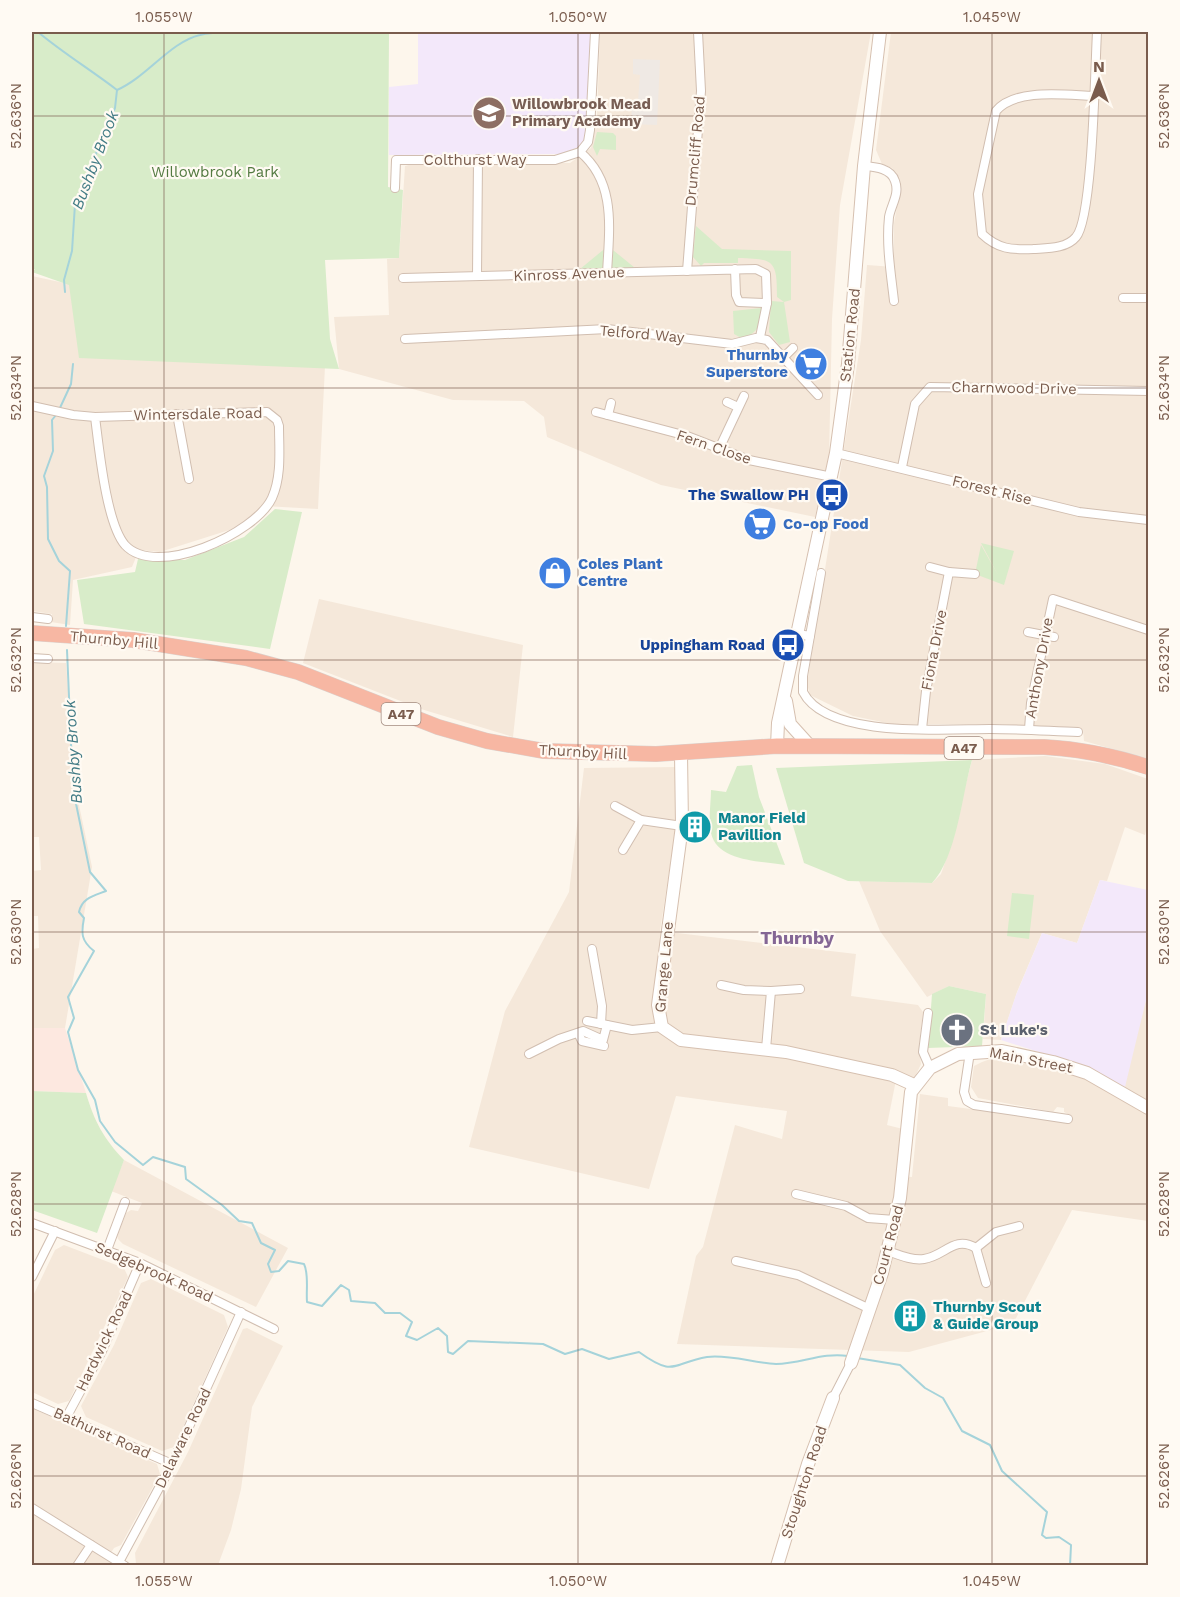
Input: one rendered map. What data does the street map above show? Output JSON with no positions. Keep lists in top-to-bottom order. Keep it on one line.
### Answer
{"streets":{"highway":["Thurnby Hill","A47"],"street":["Drumcliff Road","Colthurst Way","Kinross Avenue","Telford Way","Station Road","Charnwood Drive","Wintersdale Road","Fern Close","Forest Rise","Fiona Drive","Anthony Drive","Grange Lane","Main Street","Court Road","Sedgebrook Road","Hardwick Road","Bathurst Road","Delaware Road","Stoughton Road"]},"crossings":[["Drumcliff Road","Kinross Avenue"],["Kinross Avenue","Telford Way"],["Station Road","Fern Close"],["Station Road","Forest Rise"],["Station Road","Thurnby Hill"],["Station Road","Fiona Drive"],["Charnwood Drive","Forest Rise"],["Thurnby Hill","Grange Lane"],["Grange Lane","Main Street"],["Grange Lane","Court Road"],["Main Street","Court Road"],["Court Road","Stoughton Road"],["Sedgebrook Road","Hardwick Road"],["Sedgebrook Road","Delaware Road"],["Hardwick Road","Bathurst Road"],["Bathurst Road","Delaware Road"]],"districts":["Thurnby"],"water":["Bushby Brook"],"parks":["Willowbrook Park"],"places":{"school or university":["Willowbrook Mead Primary Academy"],"supermarket":["Thurnby Superstore","Co-op Food"],"bus stop":["The Swallow PH","Uppingham Road"],"shop":["Coles Plant Centre"],"building":["Manor Field Pavillion","Thurnby Scout & Guide Group"],"church":["St Luke's"]},"north":"top","coordinates":["1.055°W","1.050°W","1.045°W","52.636°N","52.634°N","52.632°N","52.630°N","52.628°N","52.626°N"]}
